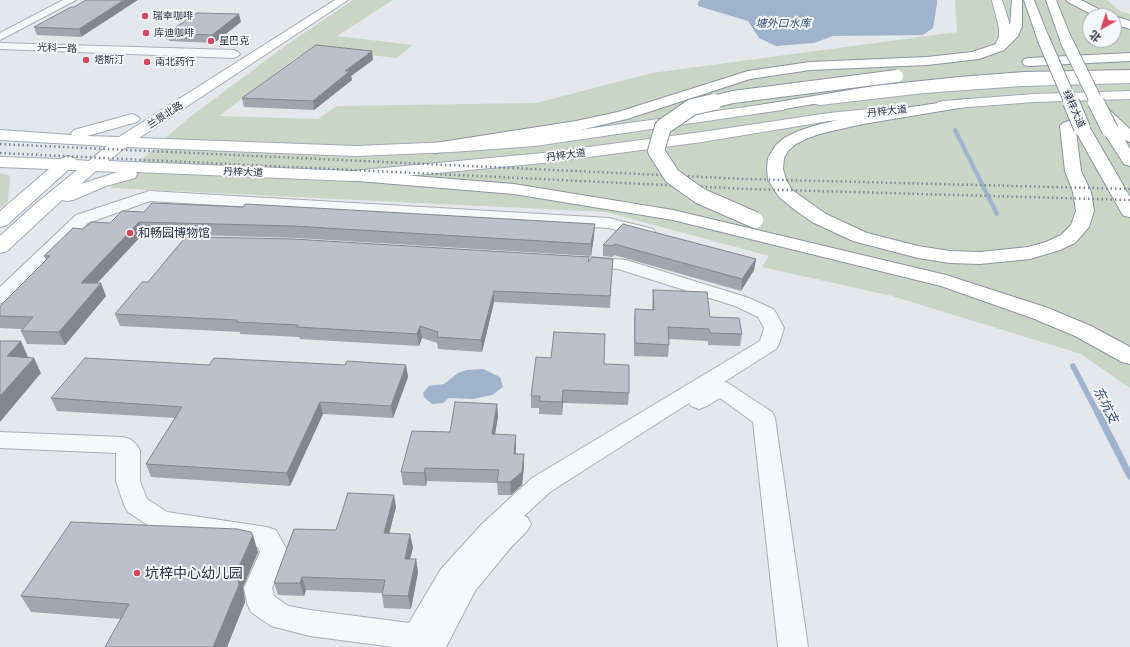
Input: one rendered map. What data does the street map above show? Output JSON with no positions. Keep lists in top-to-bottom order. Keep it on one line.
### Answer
{"streets":{"main road":["绿梓大道","丹梓大道","兰景北路"],"street":["光科一路"]},"crossings":[["绿梓大道","丹梓大道"],["丹梓大道","兰景北路"]],"water":["塘外口水库","东坑支"],"places":["瑞幸咖啡","库迪咖啡","星巴克","塔斯汀","南北药行","和畅园博物馆","坑梓中心幼儿园"],"north":"bottom left"}
